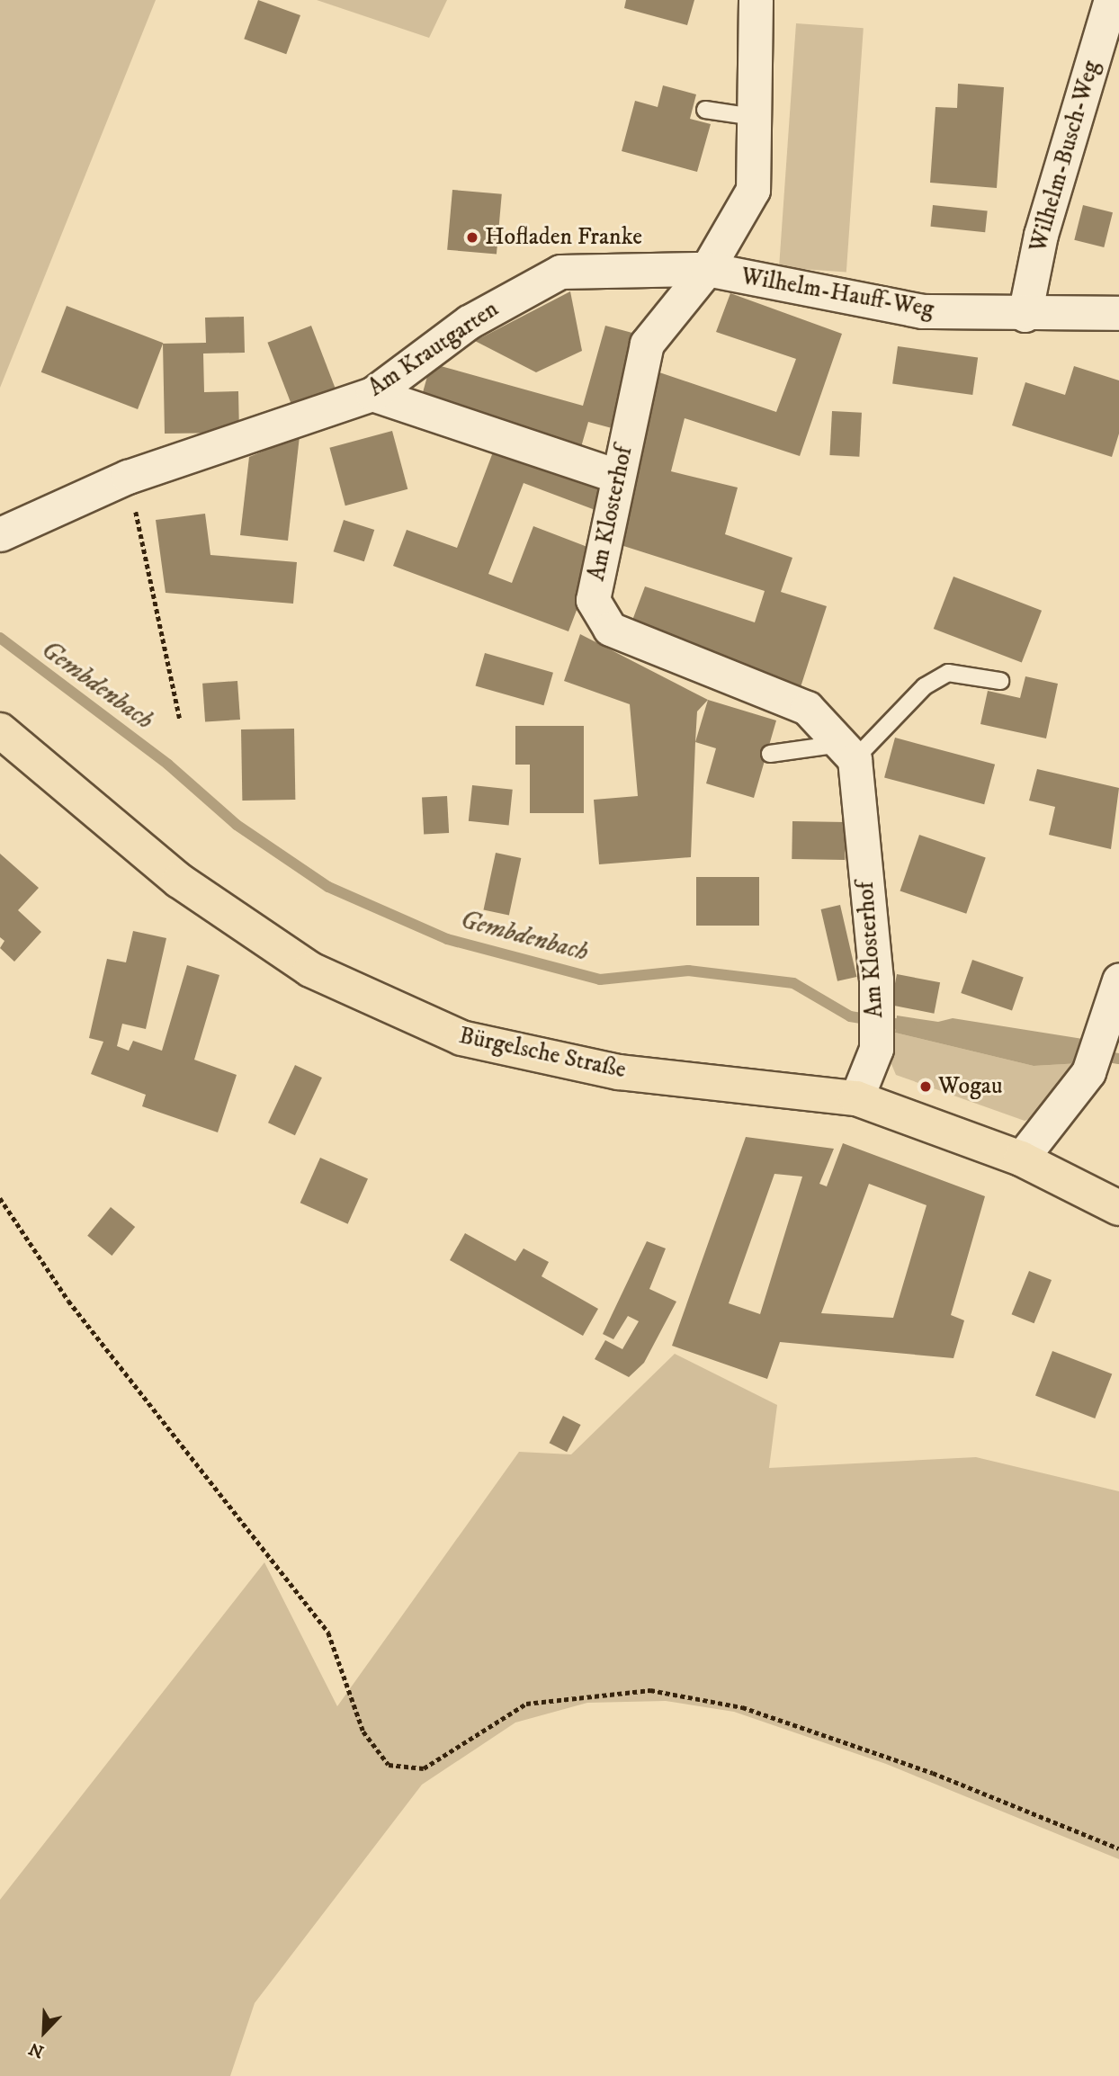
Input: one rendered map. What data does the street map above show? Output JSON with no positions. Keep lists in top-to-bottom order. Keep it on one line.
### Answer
{"streets":{"main road":["Bürgelsche Straße"],"street":["Wilhelm-Busch-Weg","Wilhelm-Hauff-Weg","Am Krautgarten","Am Klosterhof"]},"crossings":[["Wilhelm-Busch-Weg","Wilhelm-Hauff-Weg"],["Wilhelm-Hauff-Weg","Am Krautgarten"],["Wilhelm-Hauff-Weg","Am Klosterhof"],["Am Krautgarten","Am Klosterhof"],["Am Klosterhof","Bürgelsche Straße"]],"water":["Gembdenbach"],"places":["Hofladen Franke","Wogau"],"north":"bottom left"}
